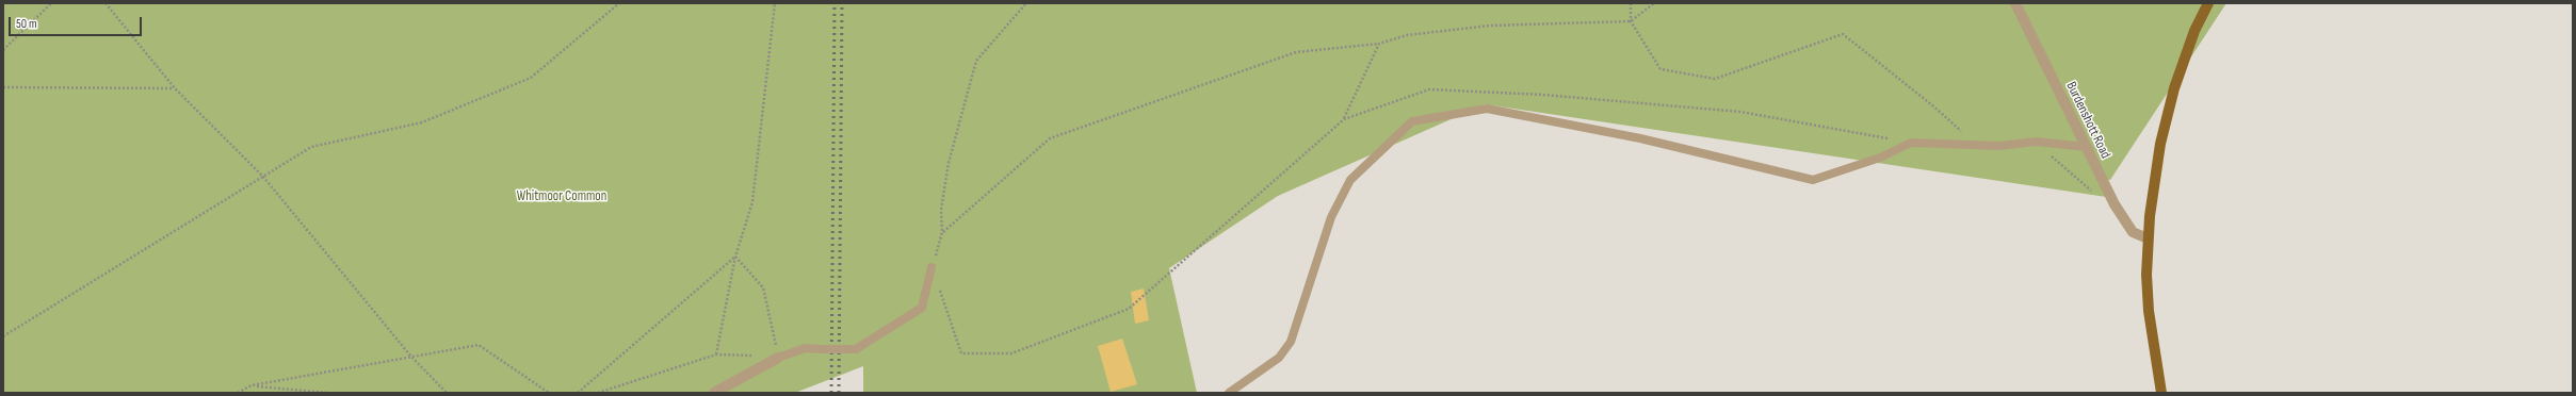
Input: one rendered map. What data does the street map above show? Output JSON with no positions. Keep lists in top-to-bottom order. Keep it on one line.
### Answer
{"streets":{"street":["Burdenshott Road"]},"parks":["Whitmoor Common"],"scale_bar":"50 m"}
